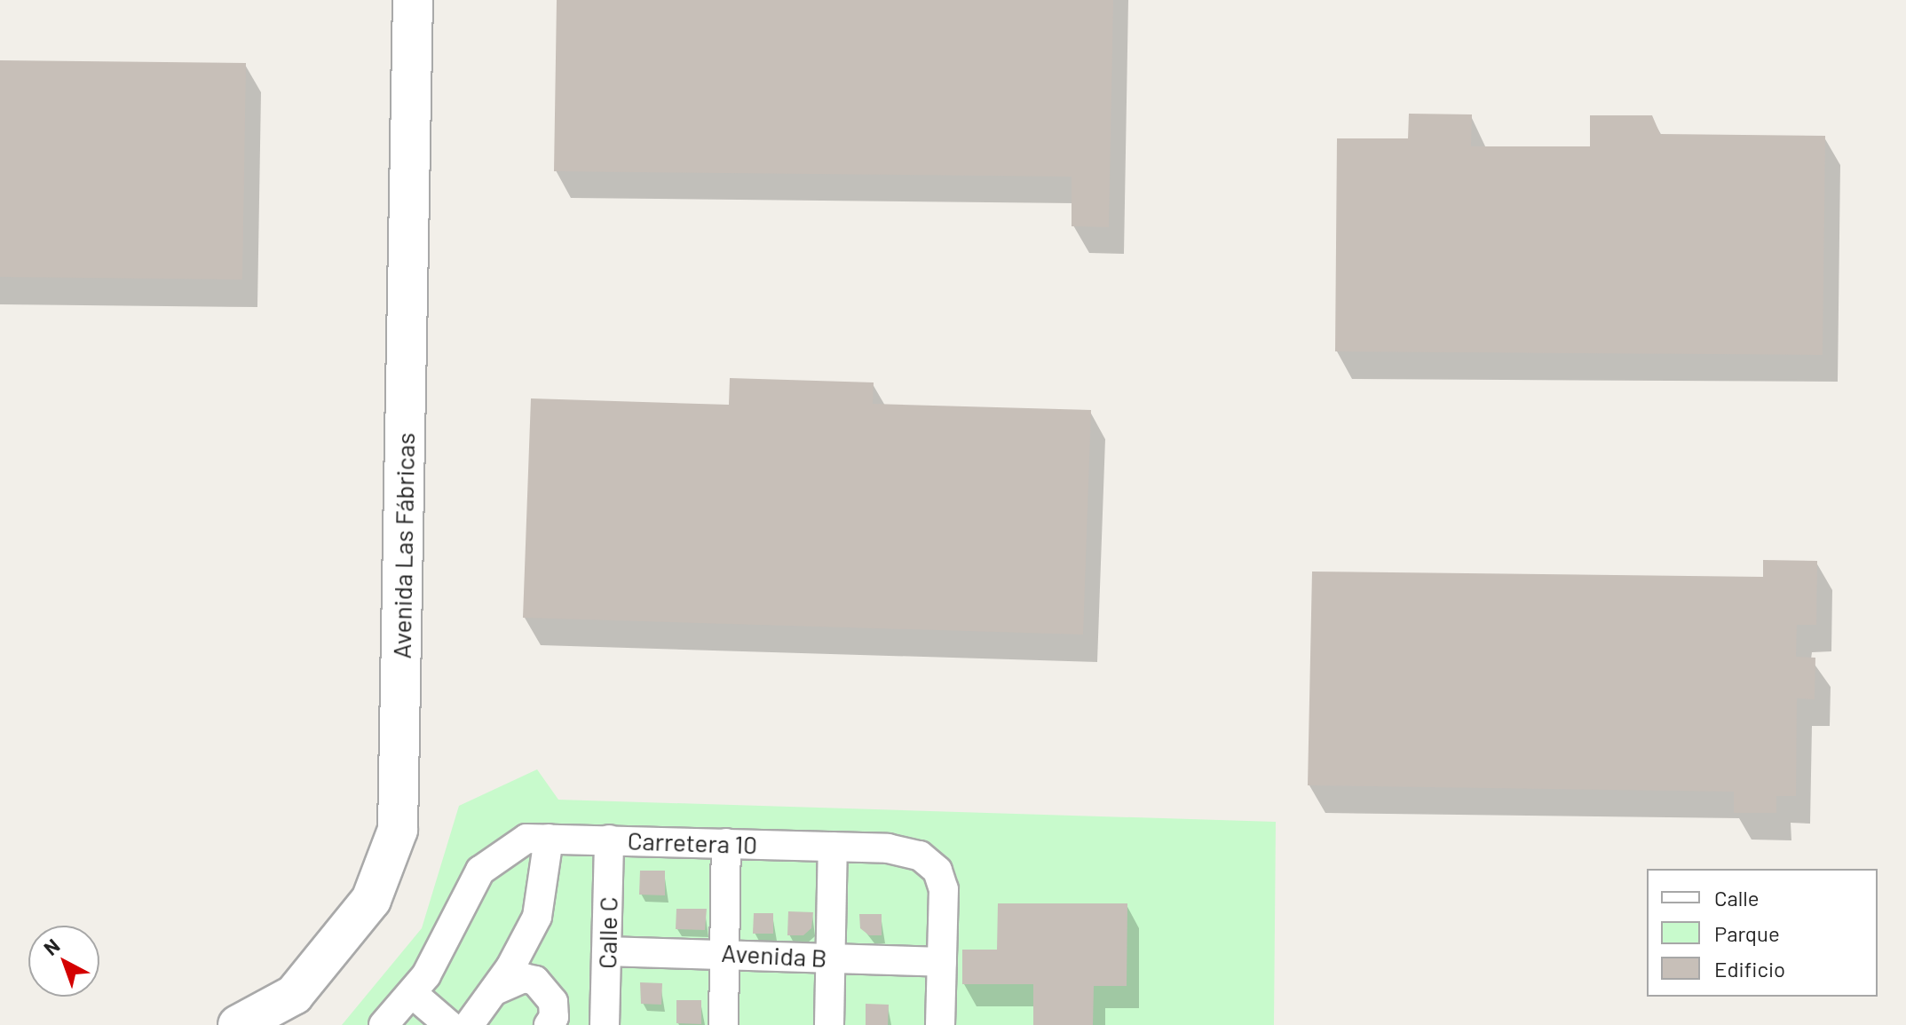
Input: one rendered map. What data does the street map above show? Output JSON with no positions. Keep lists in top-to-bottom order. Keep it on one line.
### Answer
{"streets":{"street":["Avenida Las Fábricas"],"lane":["Carretera 10","Calle C","Avenida B"]},"crossings":[["Carretera 10","Calle C"],["Carretera 10","Avenida B"],["Calle C","Avenida B"]],"legend":["Calle","Parque","Edificio"],"north":"top left"}
